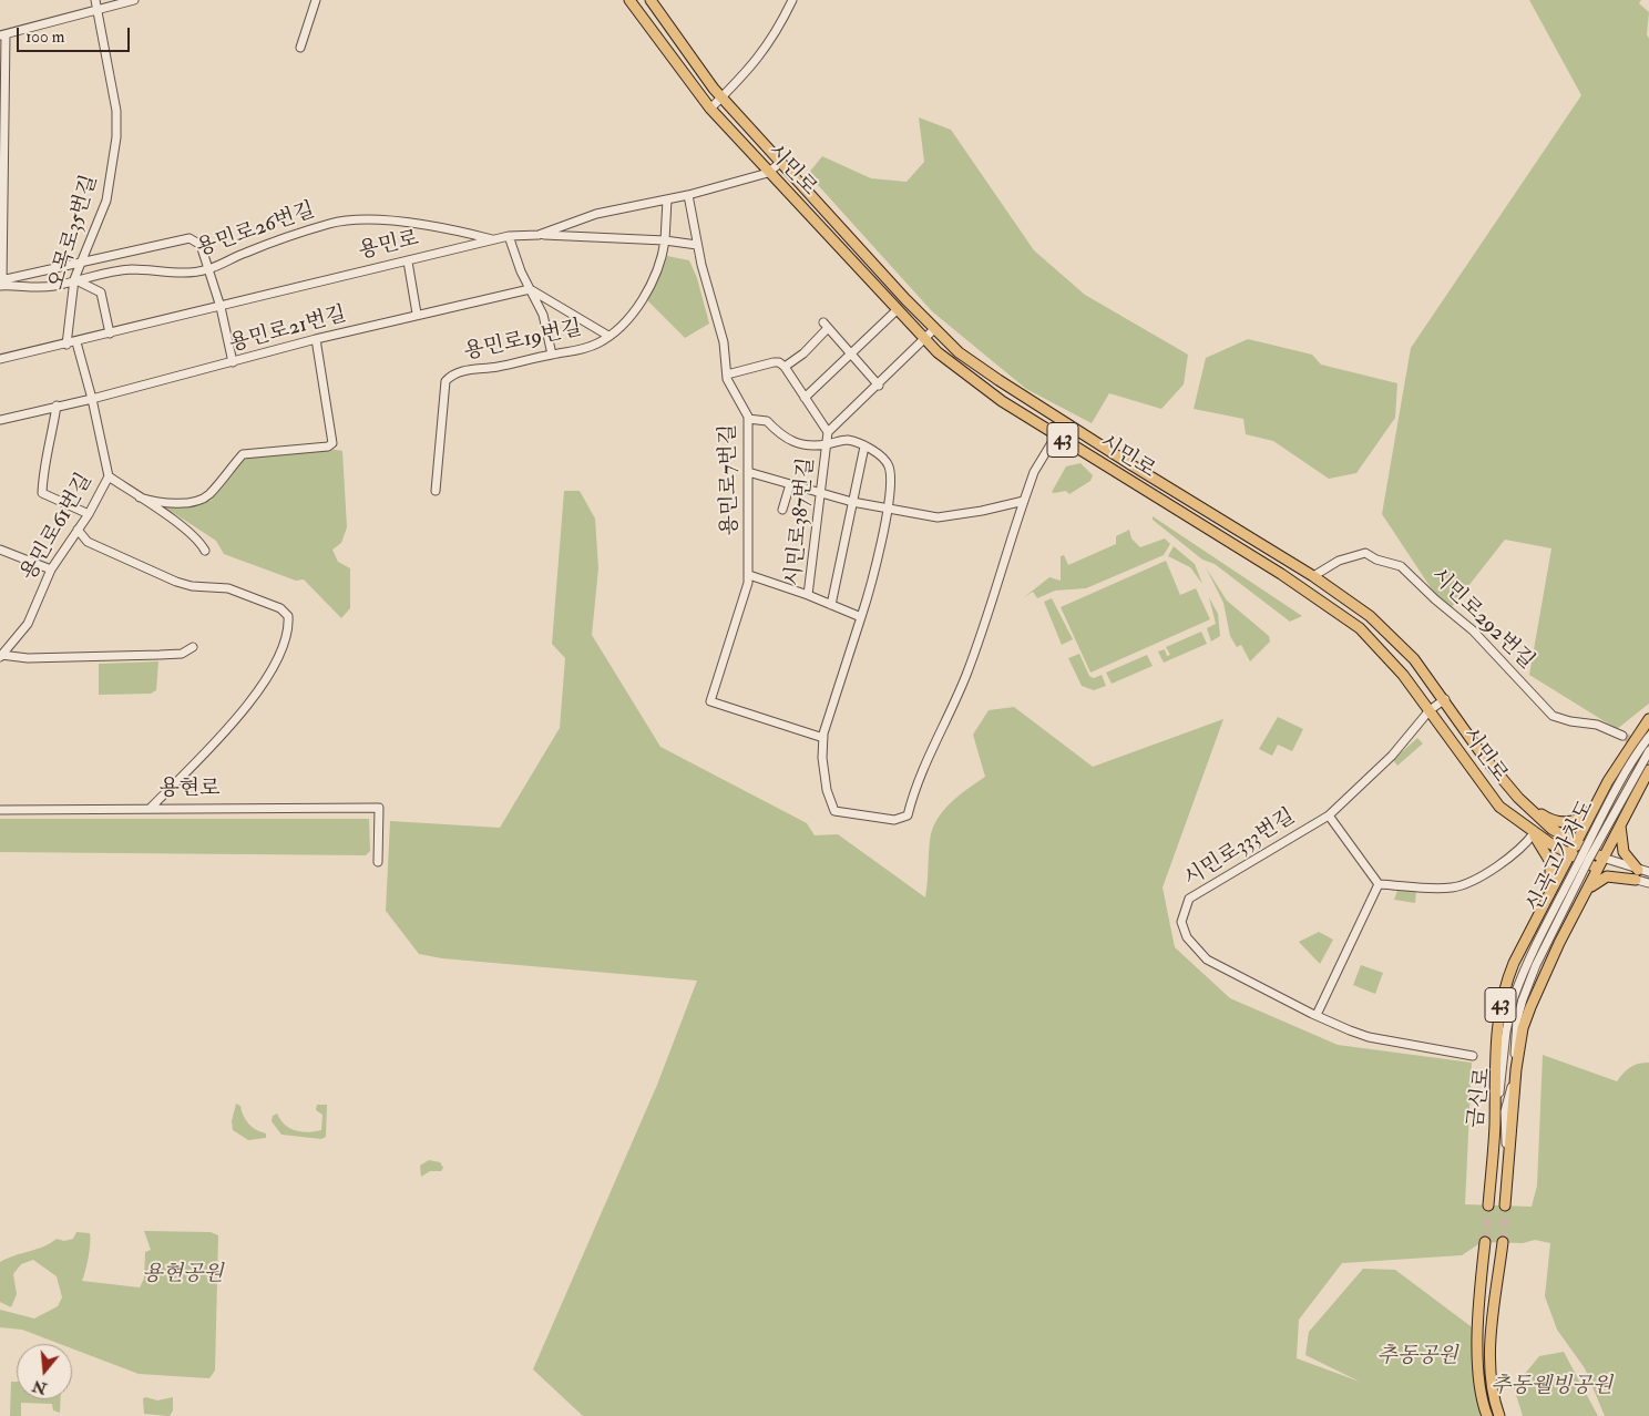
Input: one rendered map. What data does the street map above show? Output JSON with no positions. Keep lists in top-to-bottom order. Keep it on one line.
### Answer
{"streets":{"main road":["시민로","43","금신로"],"street":["용민로26번길","오목로35번길","용민로","용민로21번길","용민로19번길","용민로7번길","시민로387번길","용민로61번길","시민로292번길","용현로","시민로333번길","신곡고가차도"]},"crossings":[["시민로","용민로"],["시민로","시민로387번길"],["시민로","시민로292번길"],["시민로","시민로333번길"],["용민로26번길","오목로35번길"],["용민로26번길","용민로"],["오목로35번길","용민로"],["용민로","용민로19번길"],["용민로","용민로7번길"],["용민로","용민로61번길"],["용민로21번길","용민로61번길"],["43","금신로"],["신곡고가차도","금신로"]],"parks":["용현공원","추동공원","추동웰빙공원"],"scale_bar":"100 m","north":"bottom"}
